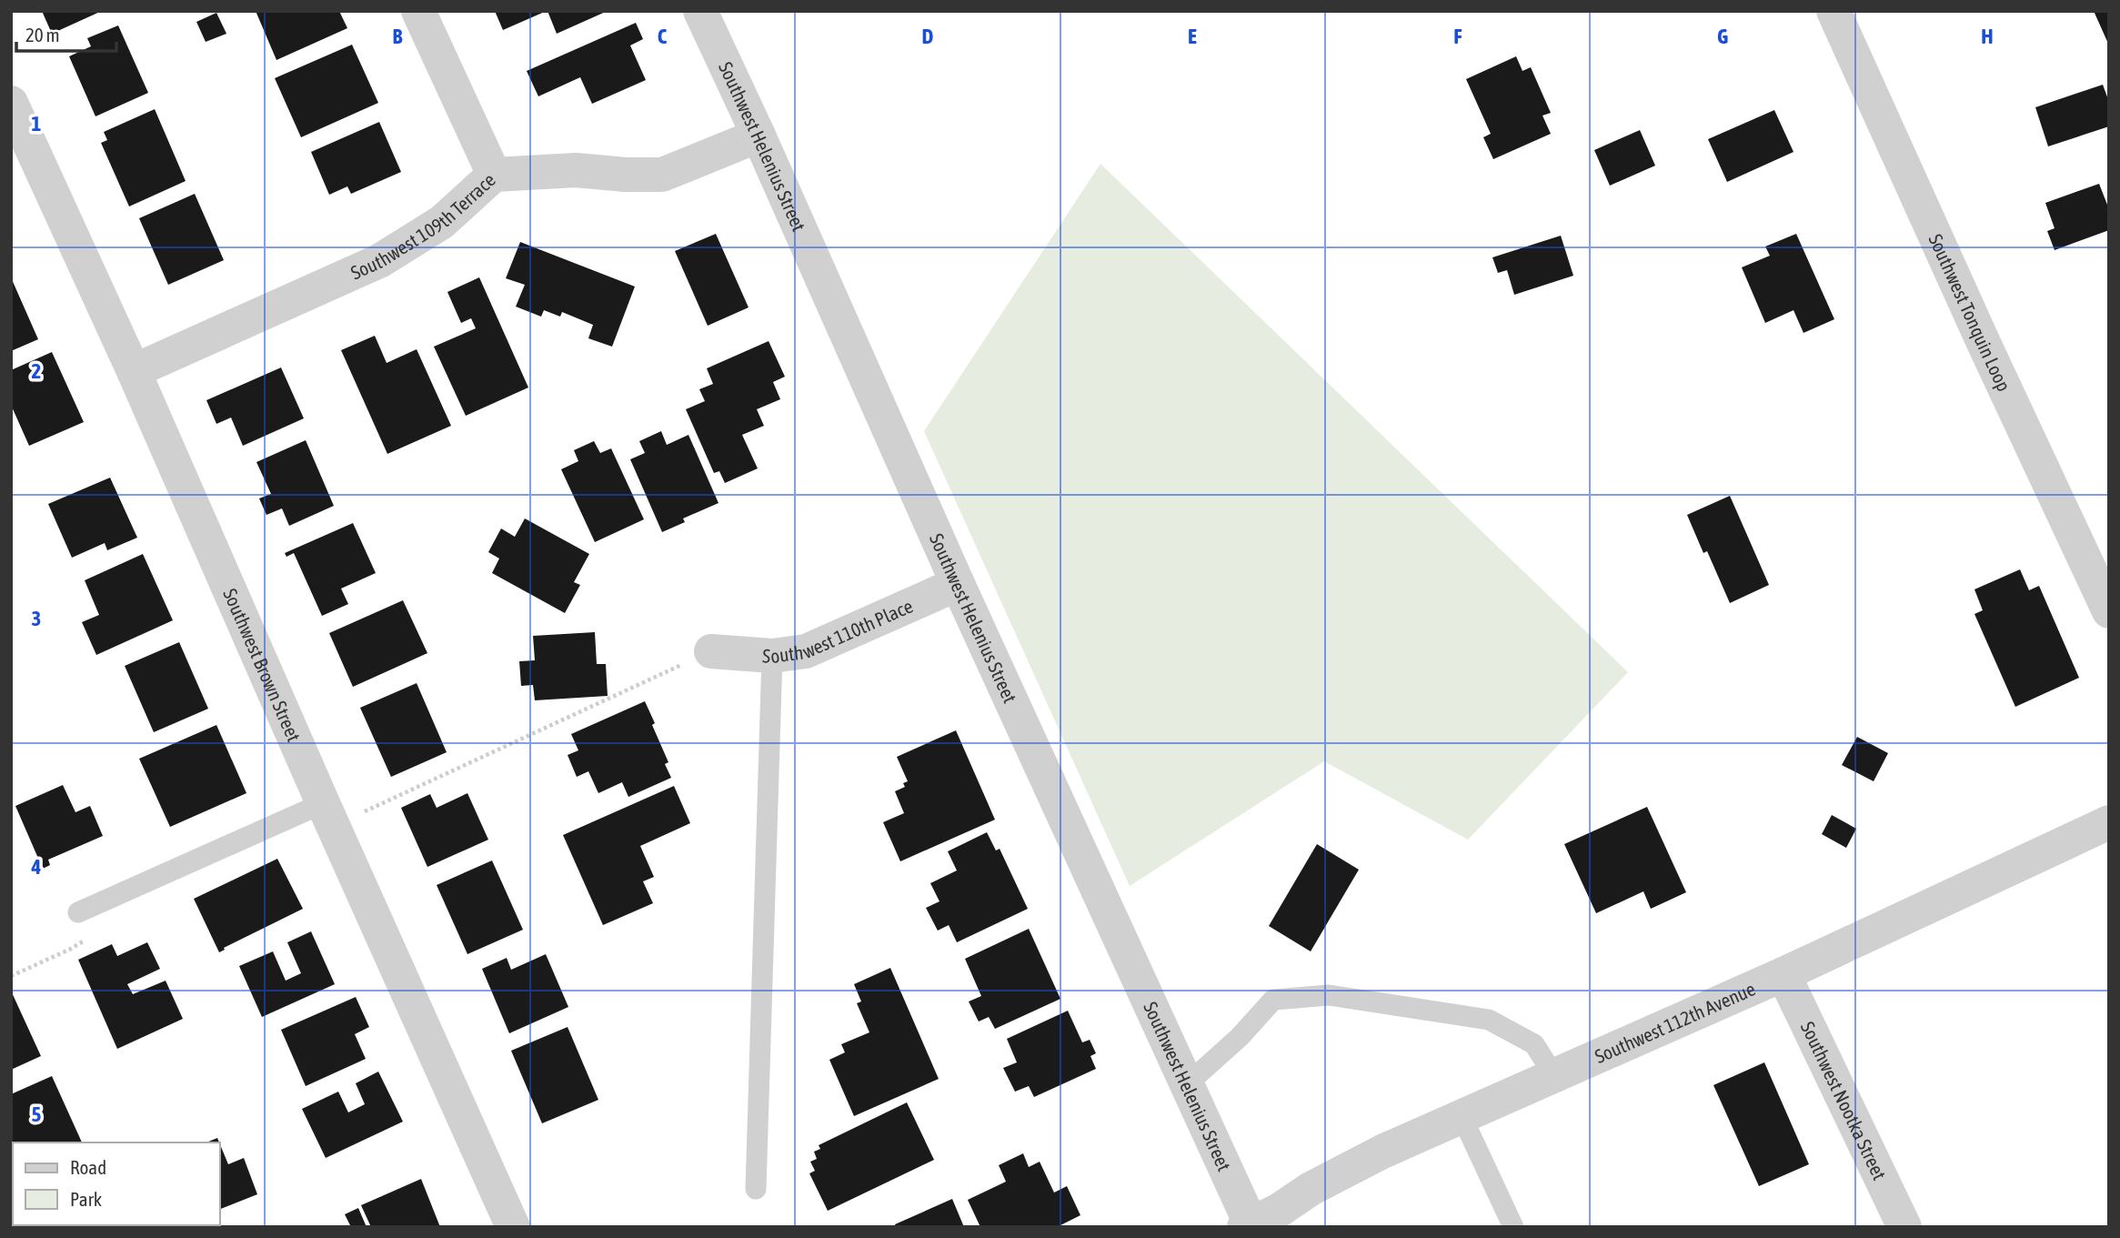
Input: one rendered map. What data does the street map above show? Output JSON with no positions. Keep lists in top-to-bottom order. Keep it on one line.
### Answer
{"streets":{"street":["Southwest Helenius Street","Southwest 109th Terrace","Southwest Tonquin Loop","Southwest 110th Place","Southwest Brown Street","Southwest 112th Avenue","Southwest Nootka Street"]},"crossings":[["Southwest Helenius Street","Southwest 109th Terrace"],["Southwest Helenius Street","Southwest 110th Place"],["Southwest Helenius Street","Southwest 112th Avenue"],["Southwest 109th Terrace","Southwest Brown Street"],["Southwest 112th Avenue","Southwest Nootka Street"]],"legend":["Road","Park"],"scale_bar":"20 m","grid":{"columns":["B","C","D","E","F","G","H"],"rows":["1","2","3","4","5"]}}
